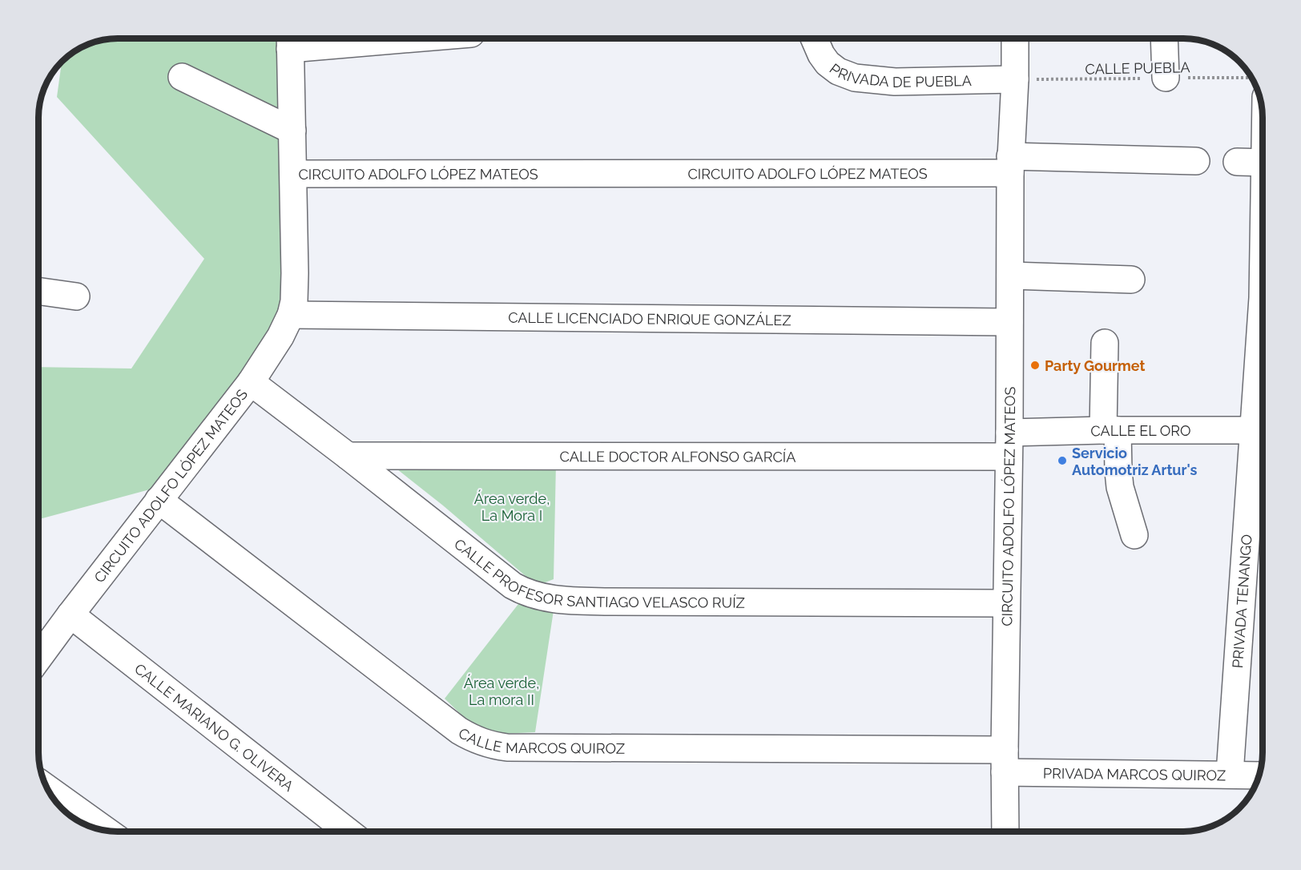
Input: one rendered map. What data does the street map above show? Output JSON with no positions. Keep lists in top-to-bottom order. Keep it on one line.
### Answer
{"streets":{"street":["PRIVADA DE PUEBLA","CIRCUITO ADOLFO LÓPEZ MATEOS","CALLE LICENCIADO ENRIQUE GONZÁLEZ","CALLE EL ORO","CALLE DOCTOR ALFONSO GARCÍA","CALLE PROFESOR SANTIAGO VELASCO RUÍZ","PRIVADA TENANGO","CALLE MARIANO G. OLIVERA","CALLE MARCOS QUIROZ","PRIVADA MARCOS QUIROZ"],"path":["CALLE PUEBLA"]},"crossings":[["CALLE PUEBLA","PRIVADA DE PUEBLA"],["CALLE PUEBLA","CIRCUITO ADOLFO LÓPEZ MATEOS"],["PRIVADA DE PUEBLA","CIRCUITO ADOLFO LÓPEZ MATEOS"],["CIRCUITO ADOLFO LÓPEZ MATEOS","CALLE LICENCIADO ENRIQUE GONZÁLEZ"],["CIRCUITO ADOLFO LÓPEZ MATEOS","CALLE EL ORO"],["CIRCUITO ADOLFO LÓPEZ MATEOS","CALLE DOCTOR ALFONSO GARCÍA"],["CIRCUITO ADOLFO LÓPEZ MATEOS","CALLE PROFESOR SANTIAGO VELASCO RUÍZ"],["CIRCUITO ADOLFO LÓPEZ MATEOS","CALLE MARIANO G. OLIVERA"],["CIRCUITO ADOLFO LÓPEZ MATEOS","CALLE MARCOS QUIROZ"],["CIRCUITO ADOLFO LÓPEZ MATEOS","PRIVADA MARCOS QUIROZ"],["CALLE EL ORO","CALLE DOCTOR ALFONSO GARCÍA"],["CALLE EL ORO","PRIVADA TENANGO"],["CALLE DOCTOR ALFONSO GARCÍA","CALLE PROFESOR SANTIAGO VELASCO RUÍZ"],["PRIVADA TENANGO","PRIVADA MARCOS QUIROZ"],["CALLE MARCOS QUIROZ","PRIVADA MARCOS QUIROZ"]],"parks":["Área verde, La Mora I","Área verde, La mora II"],"places":["Party Gourmet","Servicio Automotriz Artur's"]}
